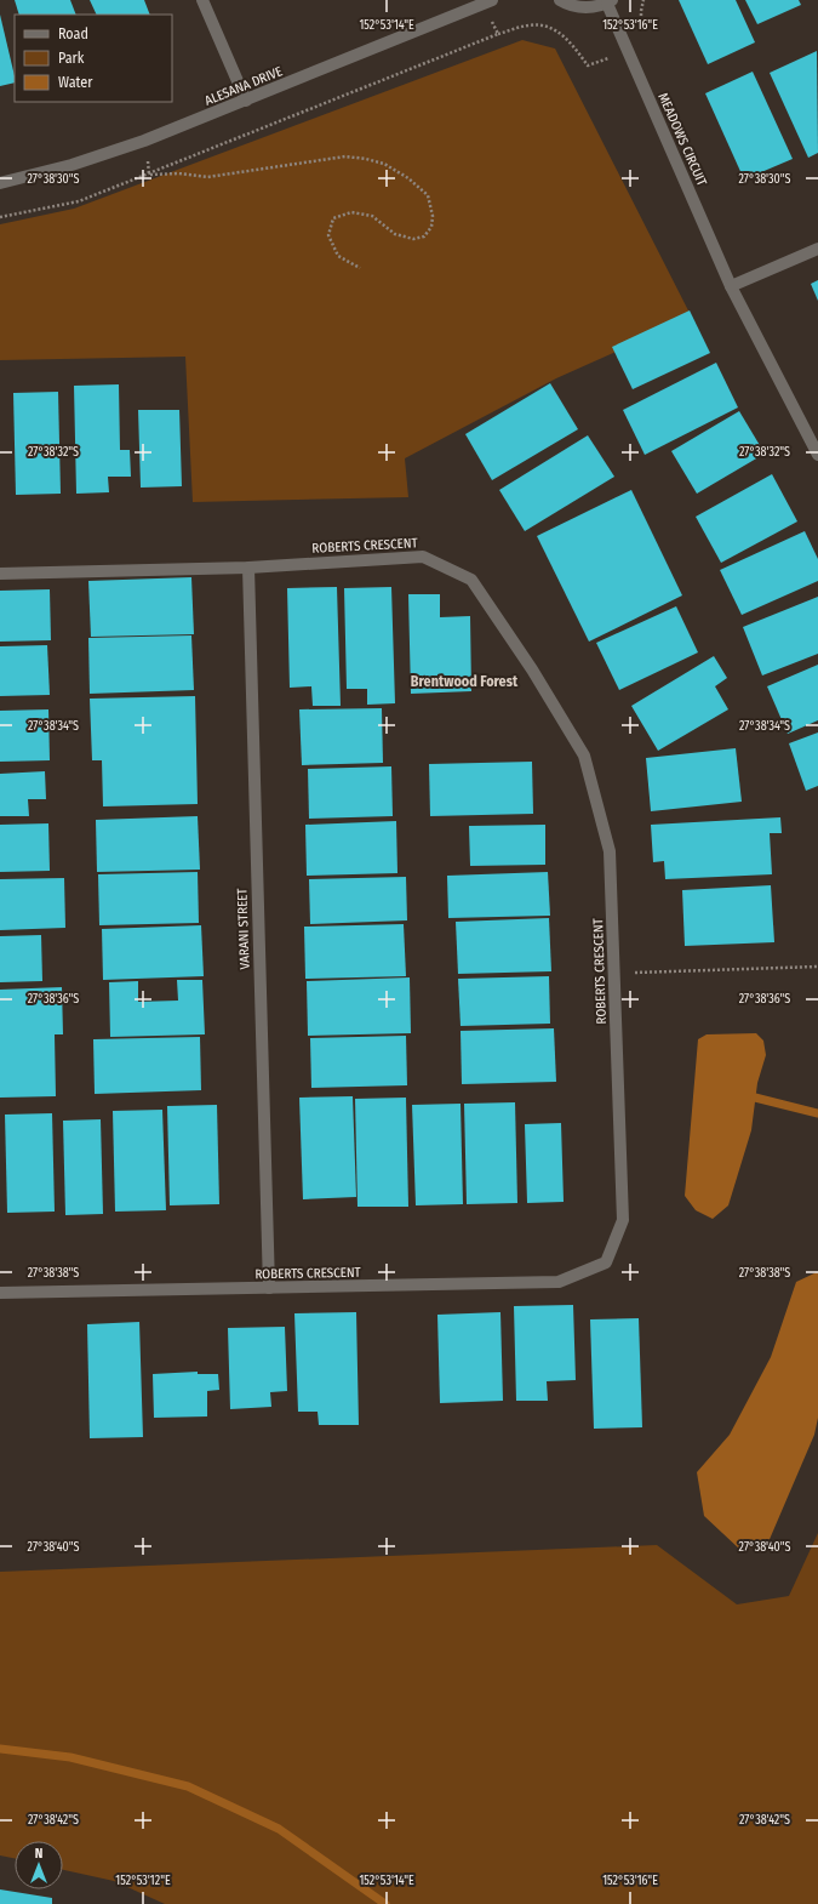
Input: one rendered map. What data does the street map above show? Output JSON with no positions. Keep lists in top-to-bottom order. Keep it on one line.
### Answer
{"streets":{"street":["ALESANA DRIVE","MEADOWS CIRCUIT","ROBERTS CRESCENT","VARANI STREET"]},"crossings":[["ROBERTS CRESCENT","VARANI STREET"]],"districts":["Brentwood Forest"],"legend":["Road","Park","Water"],"north":"top","coordinates":["152°53'14\"E","152°53'16\"E","27°38'30\"S","27°38'32\"S","27°38'34\"S","27°38'36\"S","27°38'38\"S","27°38'40\"S","27°38'42\"S","152°53'12\"E"]}
